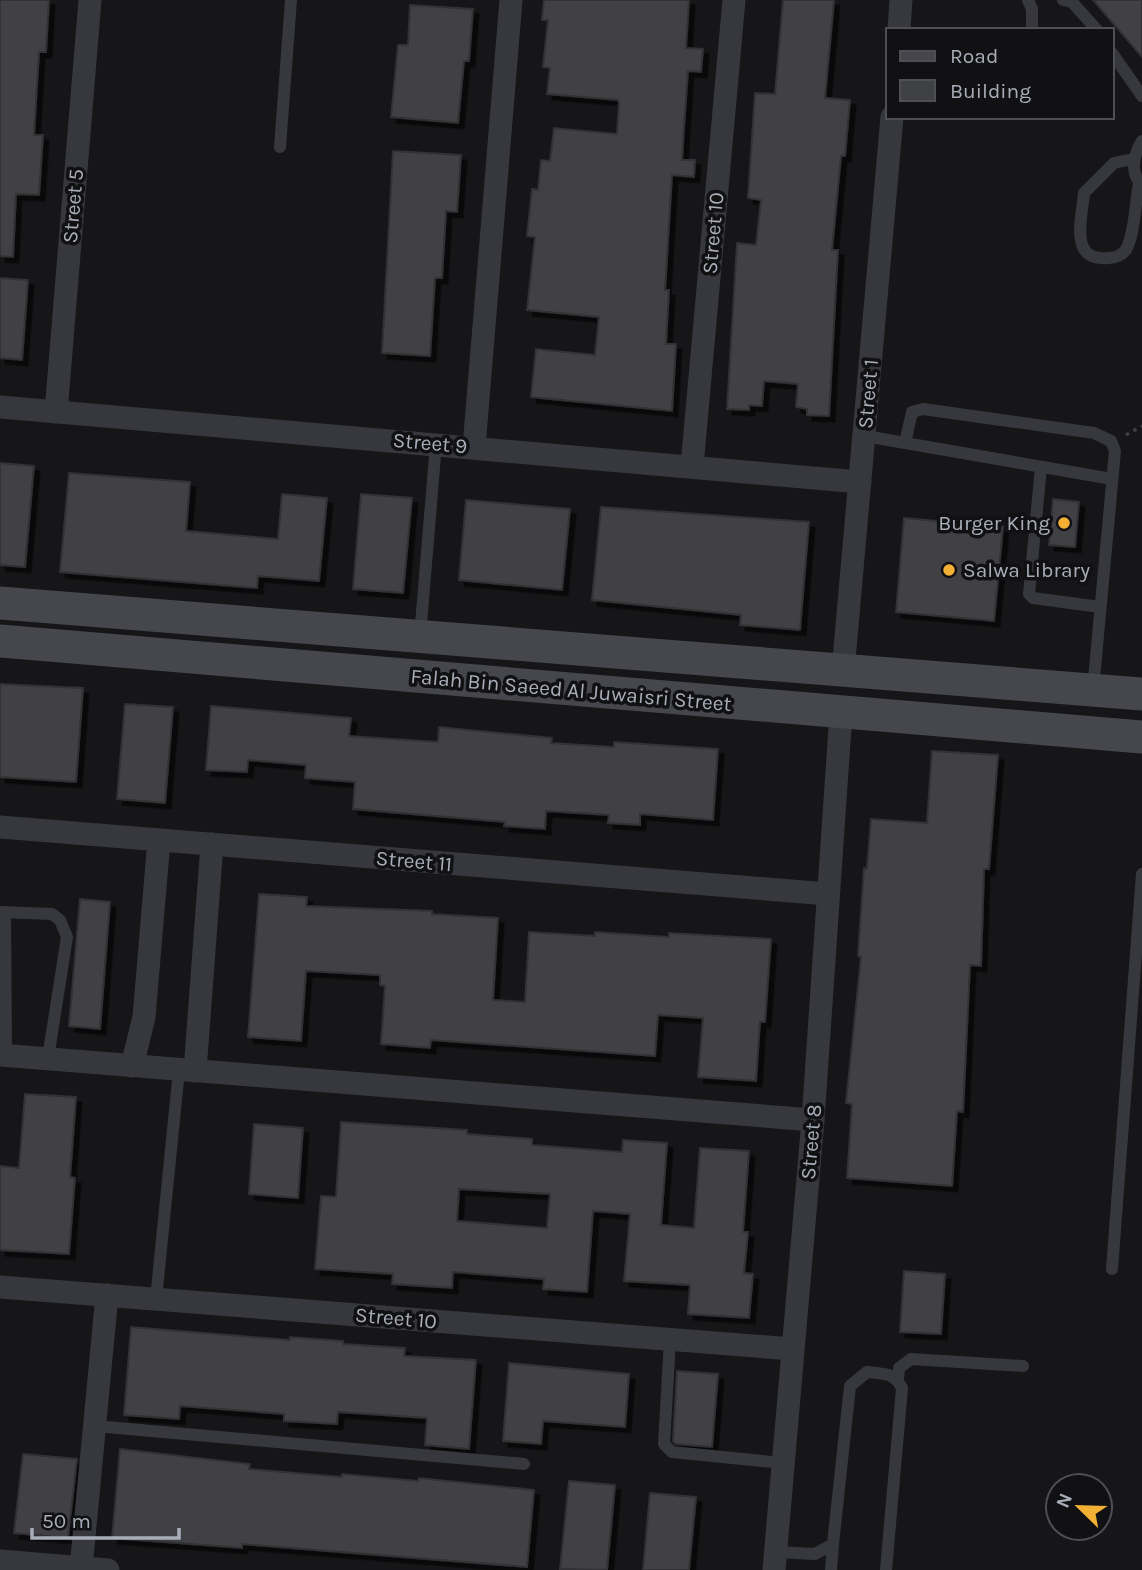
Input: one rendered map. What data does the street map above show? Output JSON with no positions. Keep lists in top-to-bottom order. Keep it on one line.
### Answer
{"streets":{"street":["Street 5","Street 10","Street 1","Street 9","Falah Bin Saeed Al Juwaisri Street","Street 11","Street 8"]},"crossings":[["Street 5","Street 9"],["Street 10","Street 9"],["Street 10","Street 8"],["Street 1","Street 9"],["Street 1","Falah Bin Saeed Al Juwaisri Street"],["Falah Bin Saeed Al Juwaisri Street","Street 8"],["Street 11","Street 8"]],"places":["Burger King","Salwa Library"],"legend":["Road","Building"],"scale_bar":"50 m","north":"top left"}
